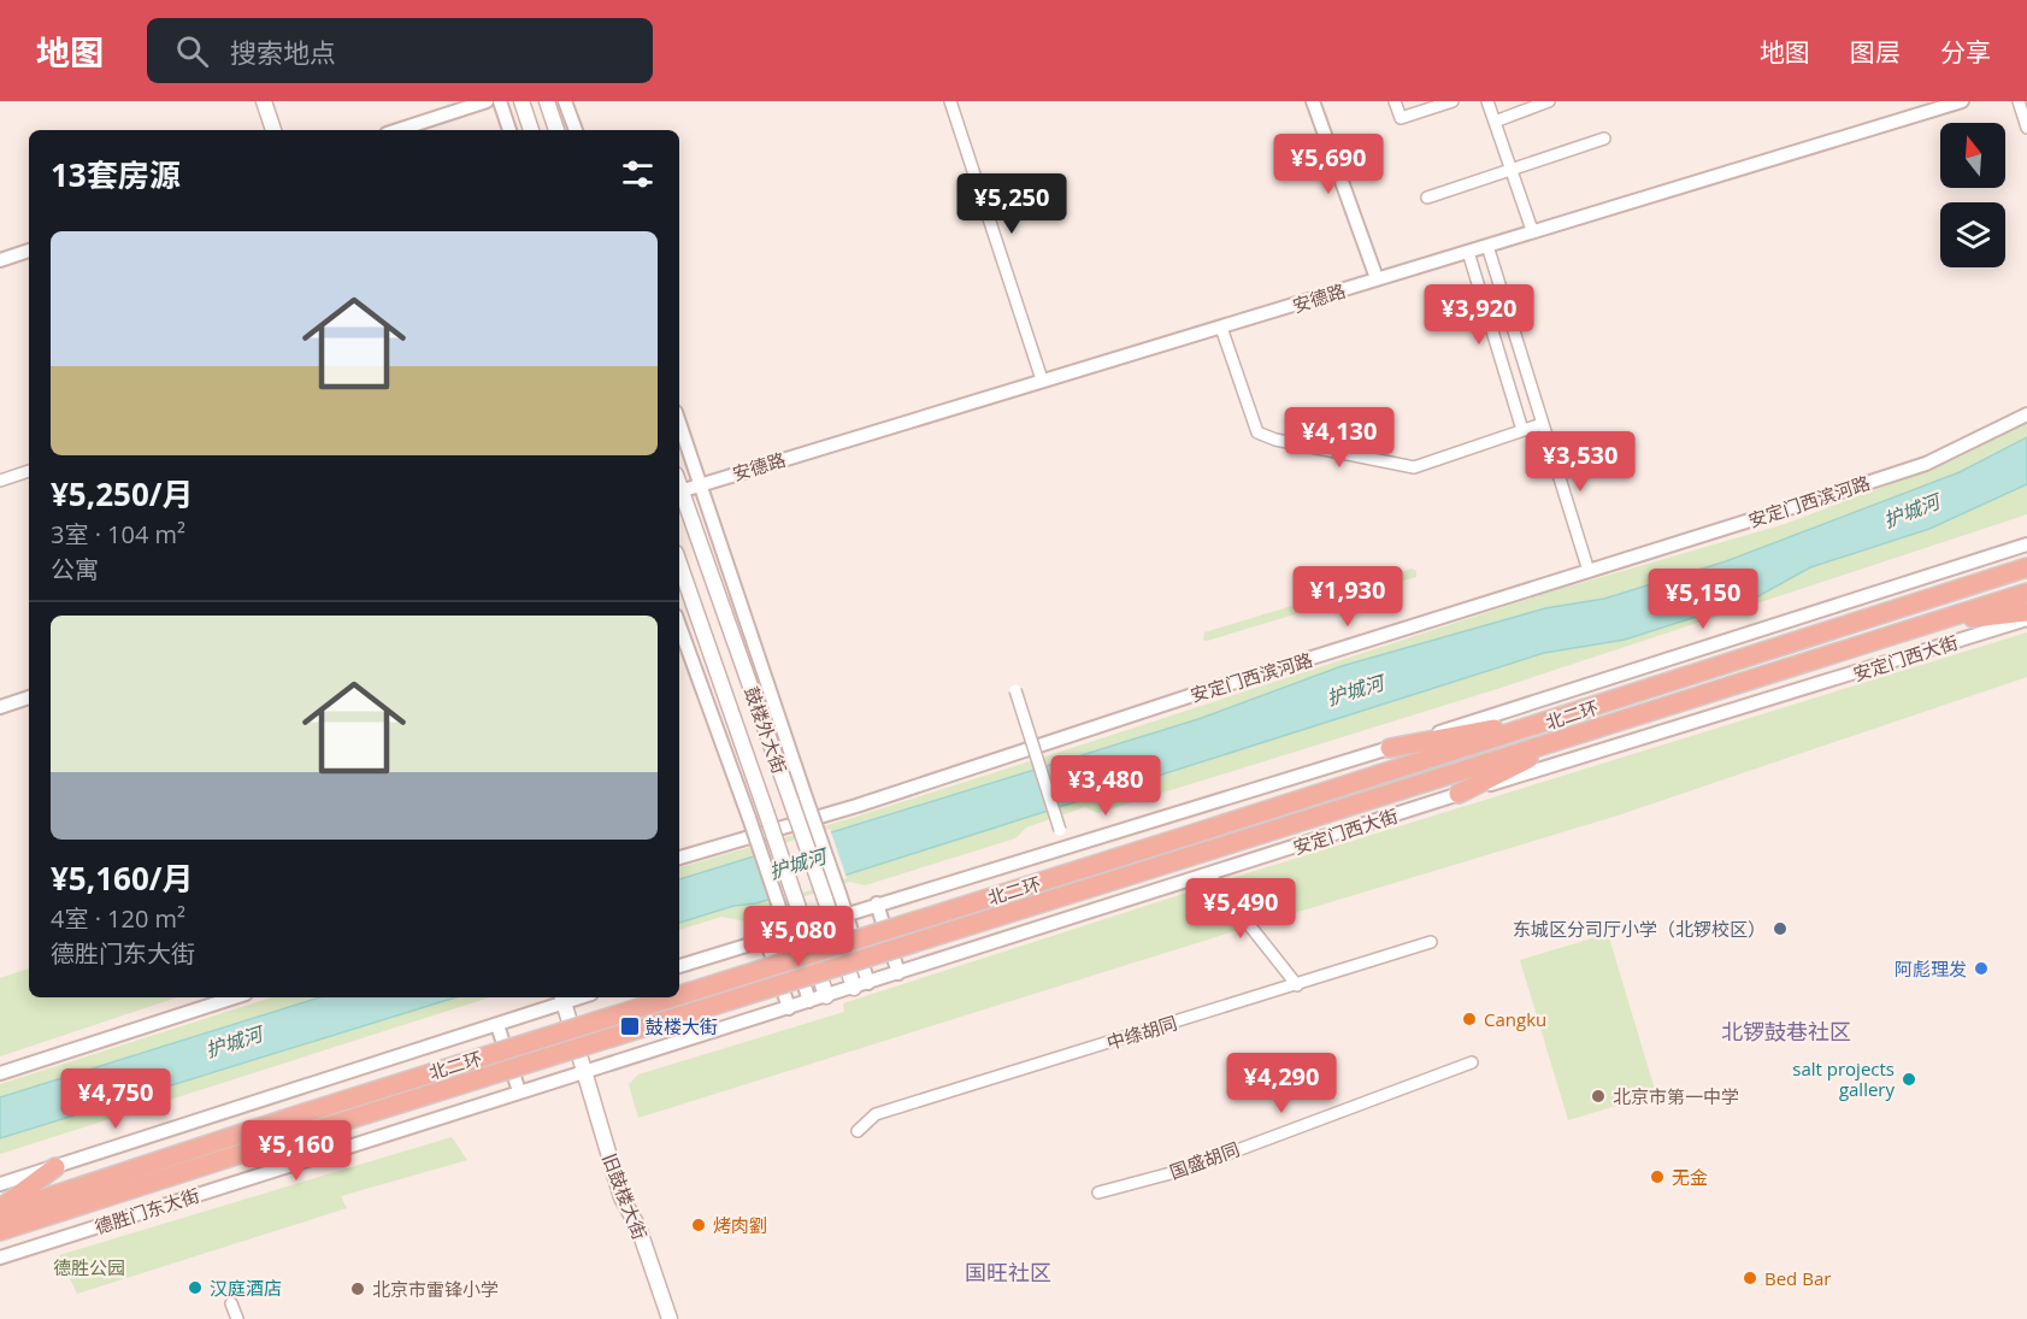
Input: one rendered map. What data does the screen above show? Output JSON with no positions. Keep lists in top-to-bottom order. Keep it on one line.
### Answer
{"streets":{"highway":["北二环"],"main road":["鼓楼外大街","旧鼓楼大街"],"street":["安德路","安定门西滨河路","安定门西大街","中绦胡同","国盛胡同","德胜门东大街"]},"crossings":[["安德路","鼓楼外大街"],["安定门西大街","鼓楼外大街"],["安定门西大街","旧鼓楼大街"],["安定门西大街","德胜门东大街"],["旧鼓楼大街","德胜门东大街"]],"districts":["北锣鼓巷社区","国旺社区"],"water":["护城河"],"parks":["德胜公园"],"places":{"other":["东城区分司厅小学（北锣校区）","阿彪理发","Cangku","salt projects gallery","北京市第一中学","无金","烤肉劉","Bed Bar","汉庭酒店","北京市雷锋小学"],"transit":["鼓楼大街"]},"north":"top","page":{"header":"地图","search":"搜索地点","nav":["地图","图层","分享"],"heading":"13套房源","price":["¥5,690","¥5,250","¥3,920","¥4,130","¥3,530","¥1,930","¥5,150","¥3,480","¥5,490","¥5,080","¥4,290","¥4,750","¥5,160"],"list":[{"name":"¥5,250/月","note":"3室 · 104 m² · 公寓"},{"name":"¥5,160/月","note":"4室 · 120 m² · 德胜门东大街"}]}}
